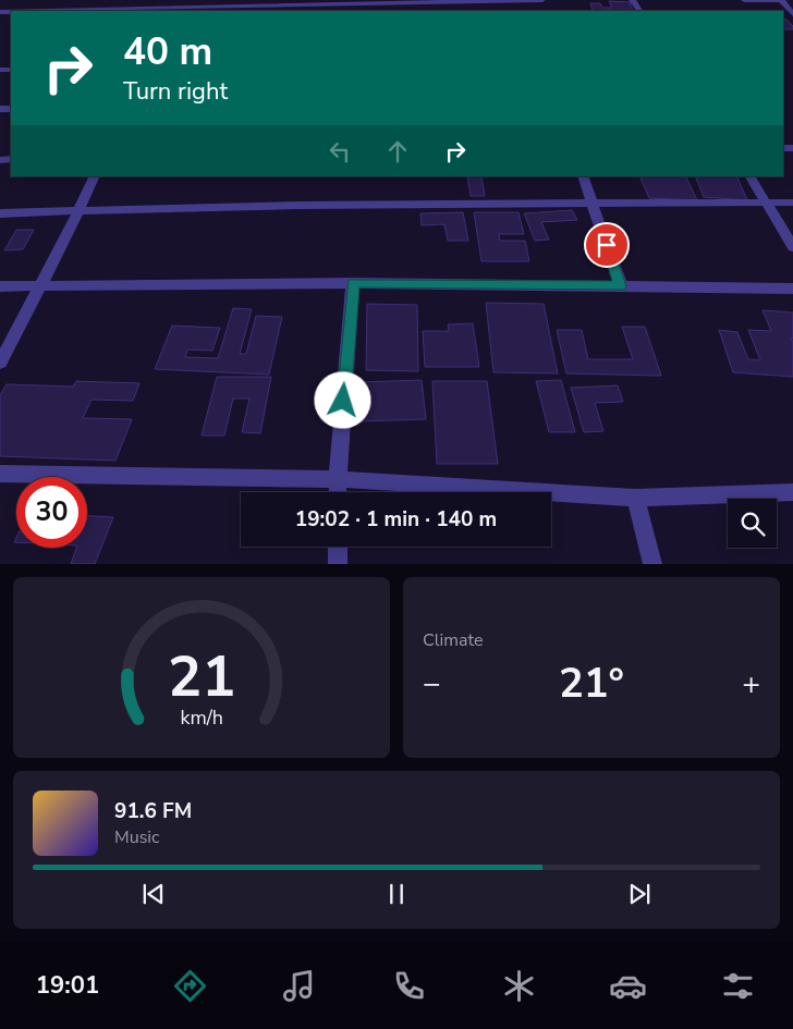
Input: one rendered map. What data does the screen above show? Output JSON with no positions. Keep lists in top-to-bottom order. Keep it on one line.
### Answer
{"page":{"turn":["40 m","Turn right"],"limit":"30","trip":"19:02 · 1 min · 140 m","tile":"Climate","heat":["−","21°","+"],"song":["91.6 FM","Music"],"tabs":"19:01","gauge":["21","km/h"]}}
